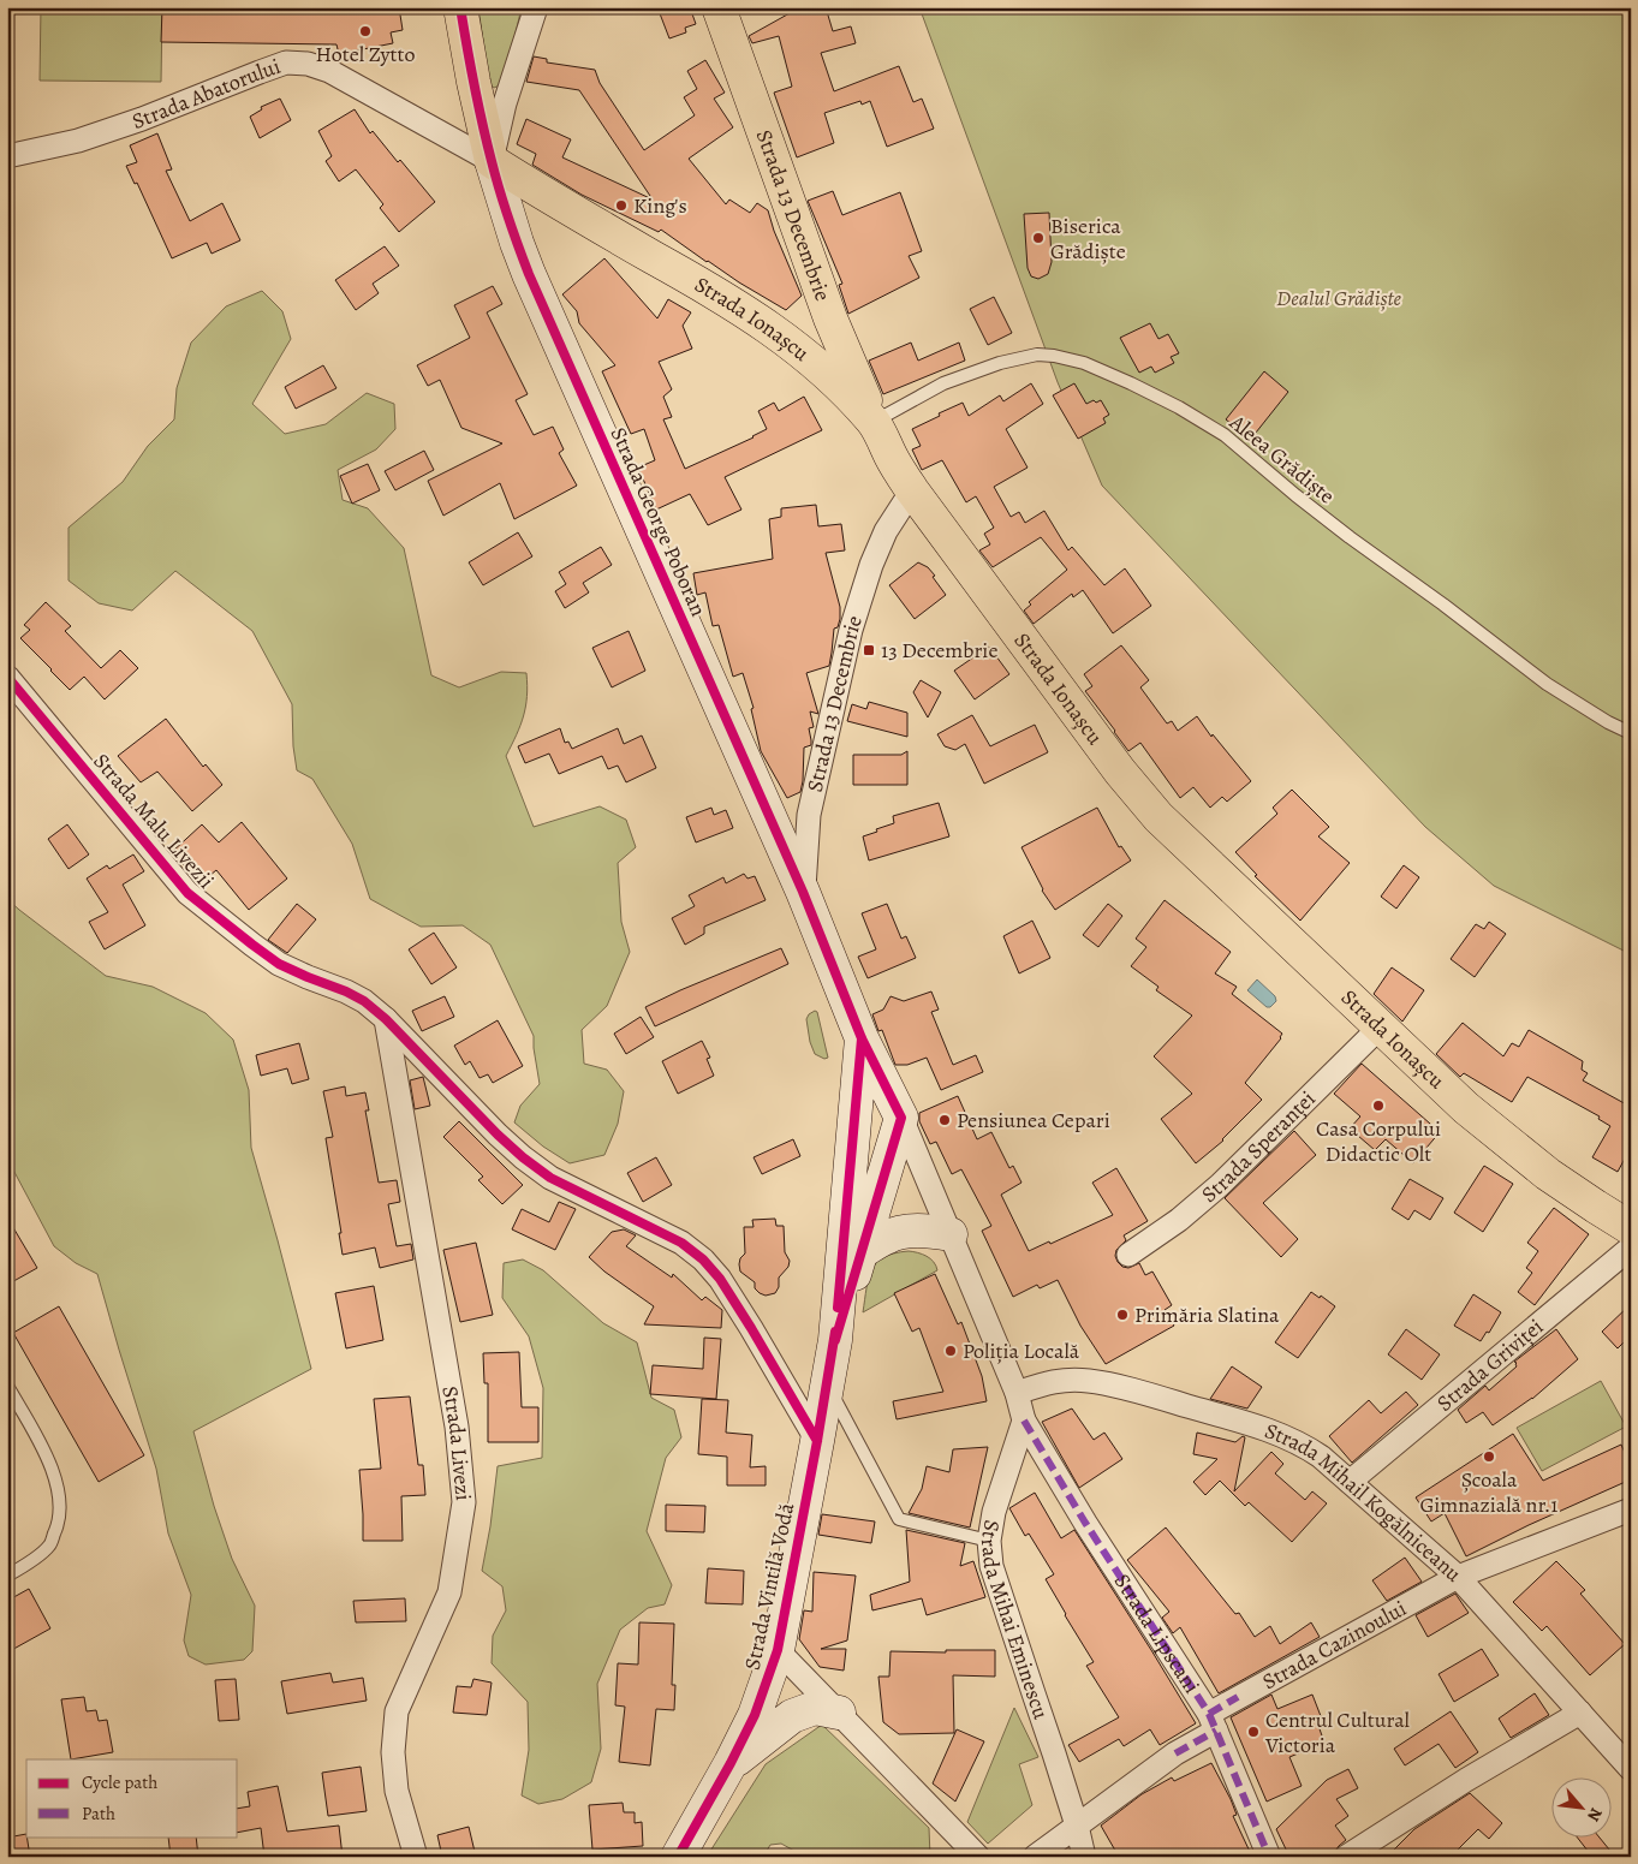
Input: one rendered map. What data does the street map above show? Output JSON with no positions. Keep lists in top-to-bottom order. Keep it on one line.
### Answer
{"streets":{"main road":["Strada 13 Decembrie","Strada Ionașcu","Strada George Poboran","Strada Vintilă Vodă"],"street":["Strada Abatorului","Strada Malu Livezii","Strada Speranței","Strada Griviței","Strada Livezi","Strada Mihail Kogălniceanu","Strada Mihai Eminescu","Strada Lipscani","Strada Cazinoului"],"lane":["Aleea Grădiște"]},"crossings":[["Strada Abatorului","Strada Ionașcu"],["Strada Abatorului","Strada George Poboran"],["Strada 13 Decembrie","Strada Ionașcu"],["Strada 13 Decembrie","Aleea Grădiște"],["Strada 13 Decembrie","Strada George Poboran"],["Strada Ionașcu","Aleea Grădiște"],["Strada Ionașcu","Strada George Poboran"],["Strada Ionașcu","Strada Speranței"],["Strada George Poboran","Strada Vintilă Vodă"],["Strada Malu Livezii","Strada Livezi"],["Strada Malu Livezii","Strada Vintilă Vodă"],["Strada Griviței","Strada Mihail Kogălniceanu"],["Strada Mihail Kogălniceanu","Strada Cazinoului"],["Strada Mihai Eminescu","Strada Lipscani"],["Strada Mihai Eminescu","Strada Cazinoului"],["Strada Lipscani","Strada Cazinoului"]],"parks":["Dealul Grădiște"],"places":{"other":["Hotel Zytto","King's","Biserica Grădiște","Casa Corpului Didactic Olt","Pensiunea Cepari","Primăria Slatina","Poliția Locală","Școala Gimnazială nr.1","Centrul Cultural Victoria"],"transit":["13 Decembrie"]},"legend":["Cycle path","Path"],"north":"bottom right"}
